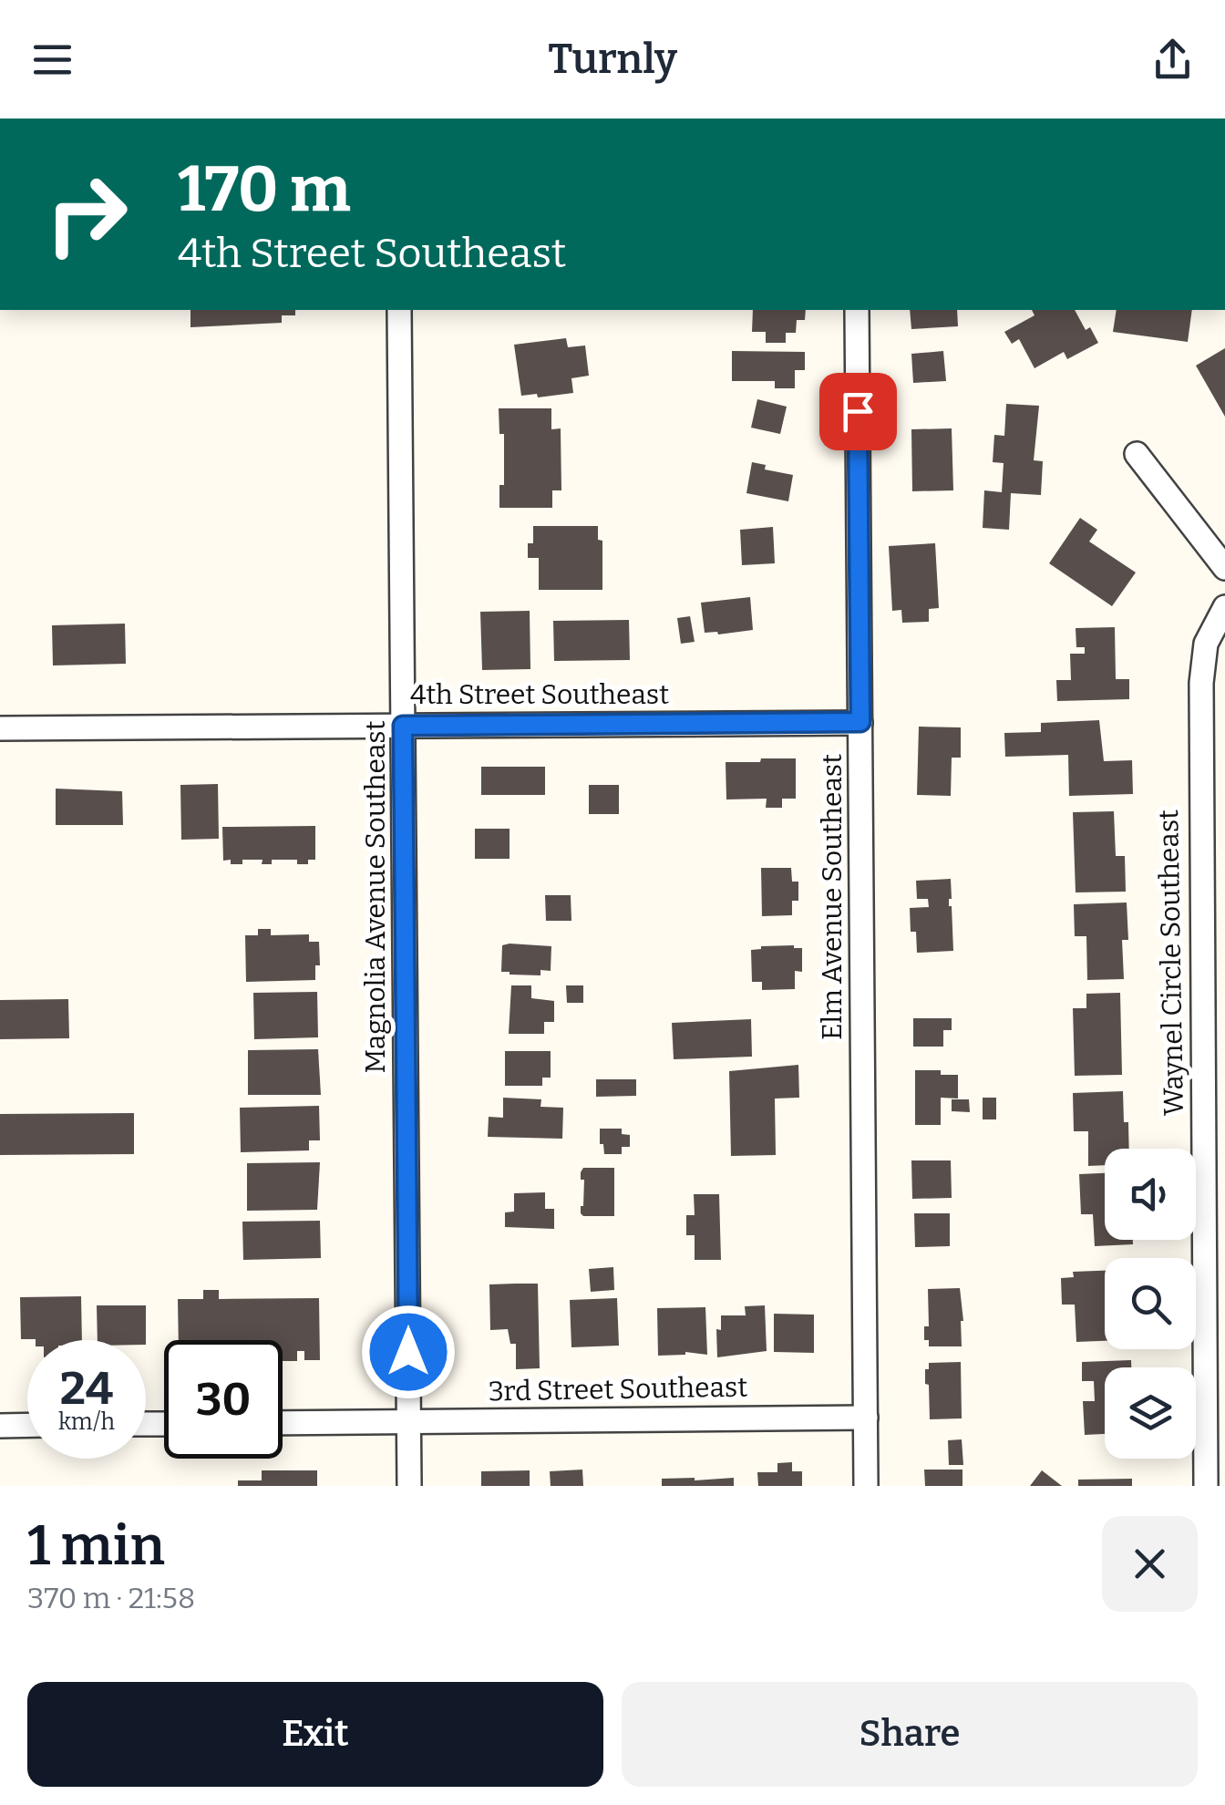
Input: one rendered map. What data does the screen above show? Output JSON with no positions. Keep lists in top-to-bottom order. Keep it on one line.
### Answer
{"streets":{"street":["4th Street Southeast","Magnolia Avenue Southeast","Elm Avenue Southeast","Waynel Circle Southeast","3rd Street Southeast"]},"crossings":[["4th Street Southeast","Magnolia Avenue Southeast"],["4th Street Southeast","Elm Avenue Southeast"],["Magnolia Avenue Southeast","3rd Street Southeast"],["Elm Avenue Southeast","3rd Street Southeast"]],"page":{"header":"Turnly","turn":["170 m","4th Street Southeast"],"speed":"24 km/h","limit":"30","heading":["1 min","370 m · 21:58"],"buttons":["Exit","Share"]}}
